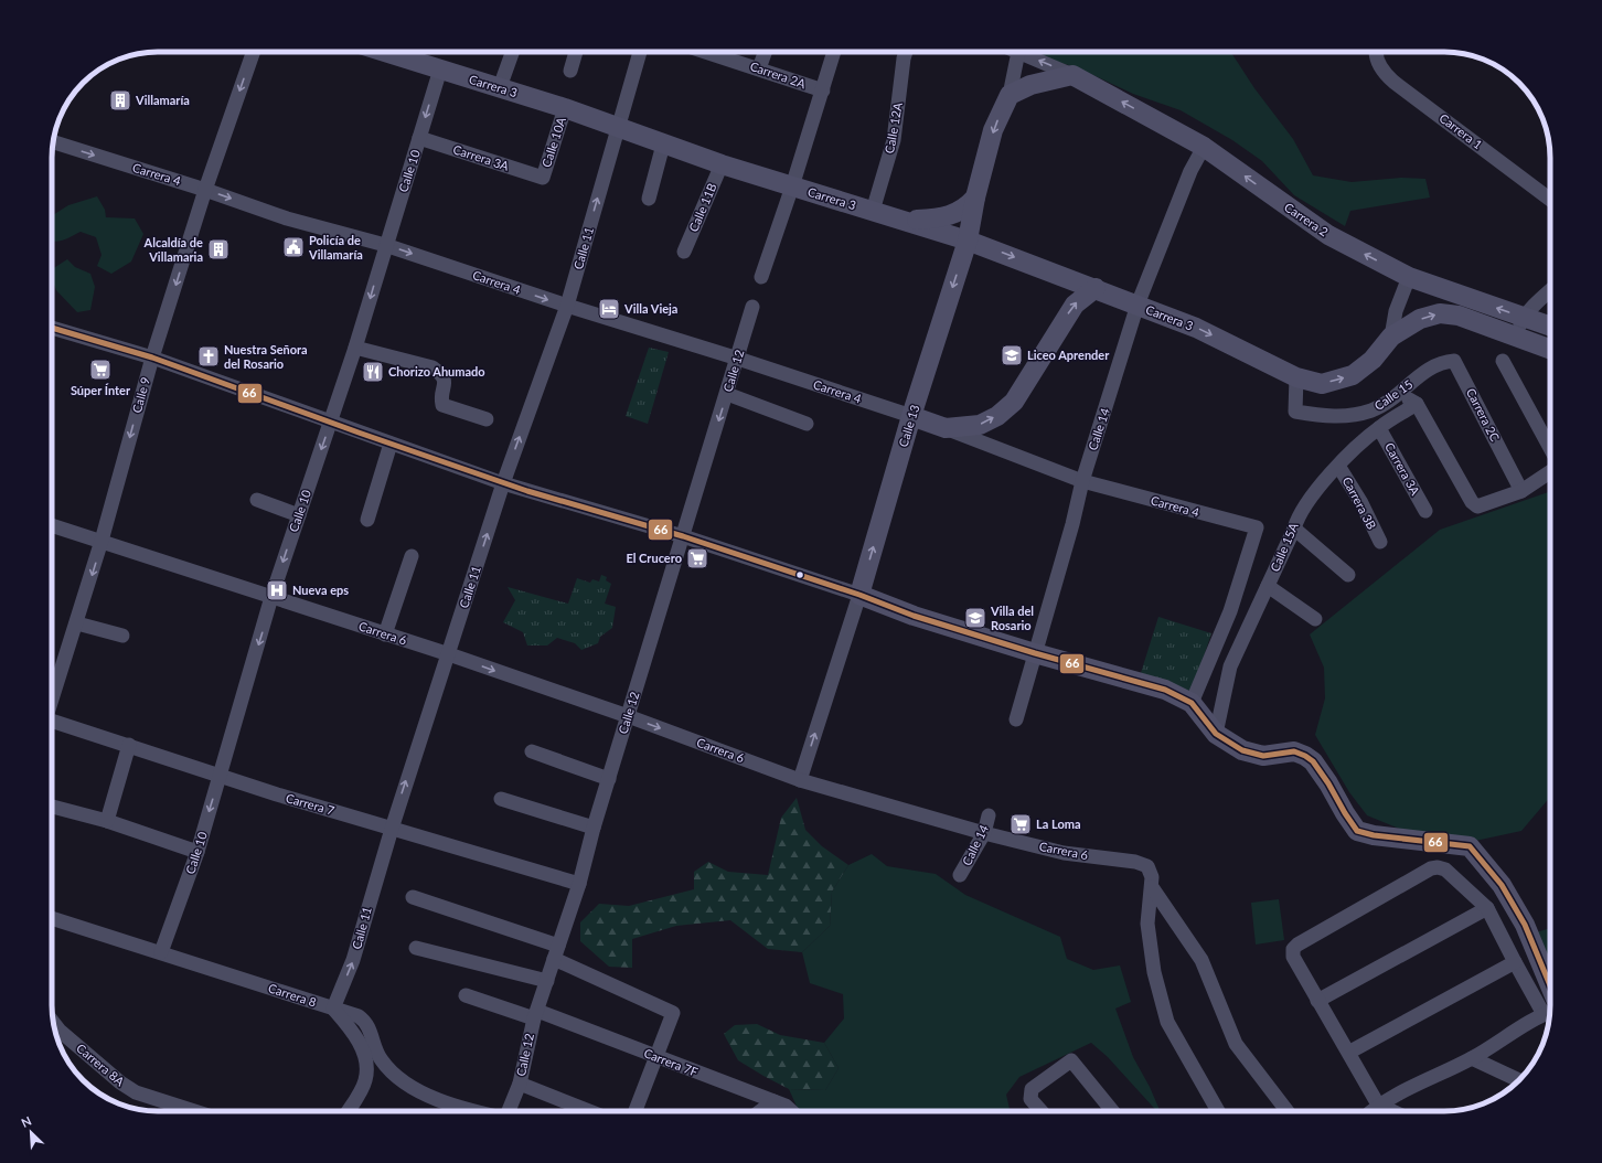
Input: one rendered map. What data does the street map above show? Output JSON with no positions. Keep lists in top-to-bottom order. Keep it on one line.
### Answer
{"streets":{"main road":["Carrera 3","Carrera 4","Carrera 2","Calle 13"],"street":["Carrera 2A","Calle 12A","Carrera 1","Calle 10A","Carrera 3A","Calle 10","Calle 11B","Calle 11","Calle 12","Calle 9","Calle 15","Carrera 2C","Calle 14","Carrera 3B","Calle 15A","Carrera 6","Carrera 7","Carrera 8","Carrera 7F","Carrera 8A"]},"crossings":[["Carrera 3","Calle 12A"],["Carrera 3","Calle 10A"],["Carrera 3","Calle 10"],["Carrera 3","Carrera 4"],["Carrera 3","Calle 11B"],["Carrera 3","Calle 11"],["Carrera 3","Calle 15"],["Carrera 3","Calle 13"],["Carrera 3","Calle 14"],["Calle 10A","Carrera 3A"],["Carrera 3A","Calle 10"],["Carrera 3A","Calle 15A"],["Calle 10","Carrera 4"],["Calle 10","Carrera 6"],["Calle 10","Carrera 7"],["Calle 10","Carrera 8"],["Carrera 4","Calle 11"],["Carrera 4","Calle 12"],["Carrera 4","Calle 9"],["Carrera 4","Calle 13"],["Carrera 4","Calle 14"],["Carrera 2","Calle 14"],["Calle 11","Carrera 6"],["Calle 11","Carrera 7"],["Calle 11","Carrera 8"],["Calle 12","Carrera 6"],["Calle 12","Carrera 7"],["Calle 12","Carrera 7F"],["Calle 9","Carrera 6"],["Calle 15","Carrera 2C"],["Calle 13","Carrera 6"],["Calle 14","Carrera 6"],["Carrera 3B","Calle 15A"]],"one_way":["Carrera 4","Carrera 2","Calle 11","Calle 9"],"places":{"building":["Villamaría","Alcaldía de Villamaria"],"public building":["Policía de Villamaría"],"hotel":["Villa Vieja"],"school or university":["Liceo Aprender","Villa del Rosario"],"church":["Nuestra Señora del Rosario"],"supermarket":["Súper Ínter","El Crucero","La Loma"],"restaurant":["Chorizo Ahumado"],"hospital":["Nueva eps"]},"lines":["transit line 66"],"north":"top left"}
